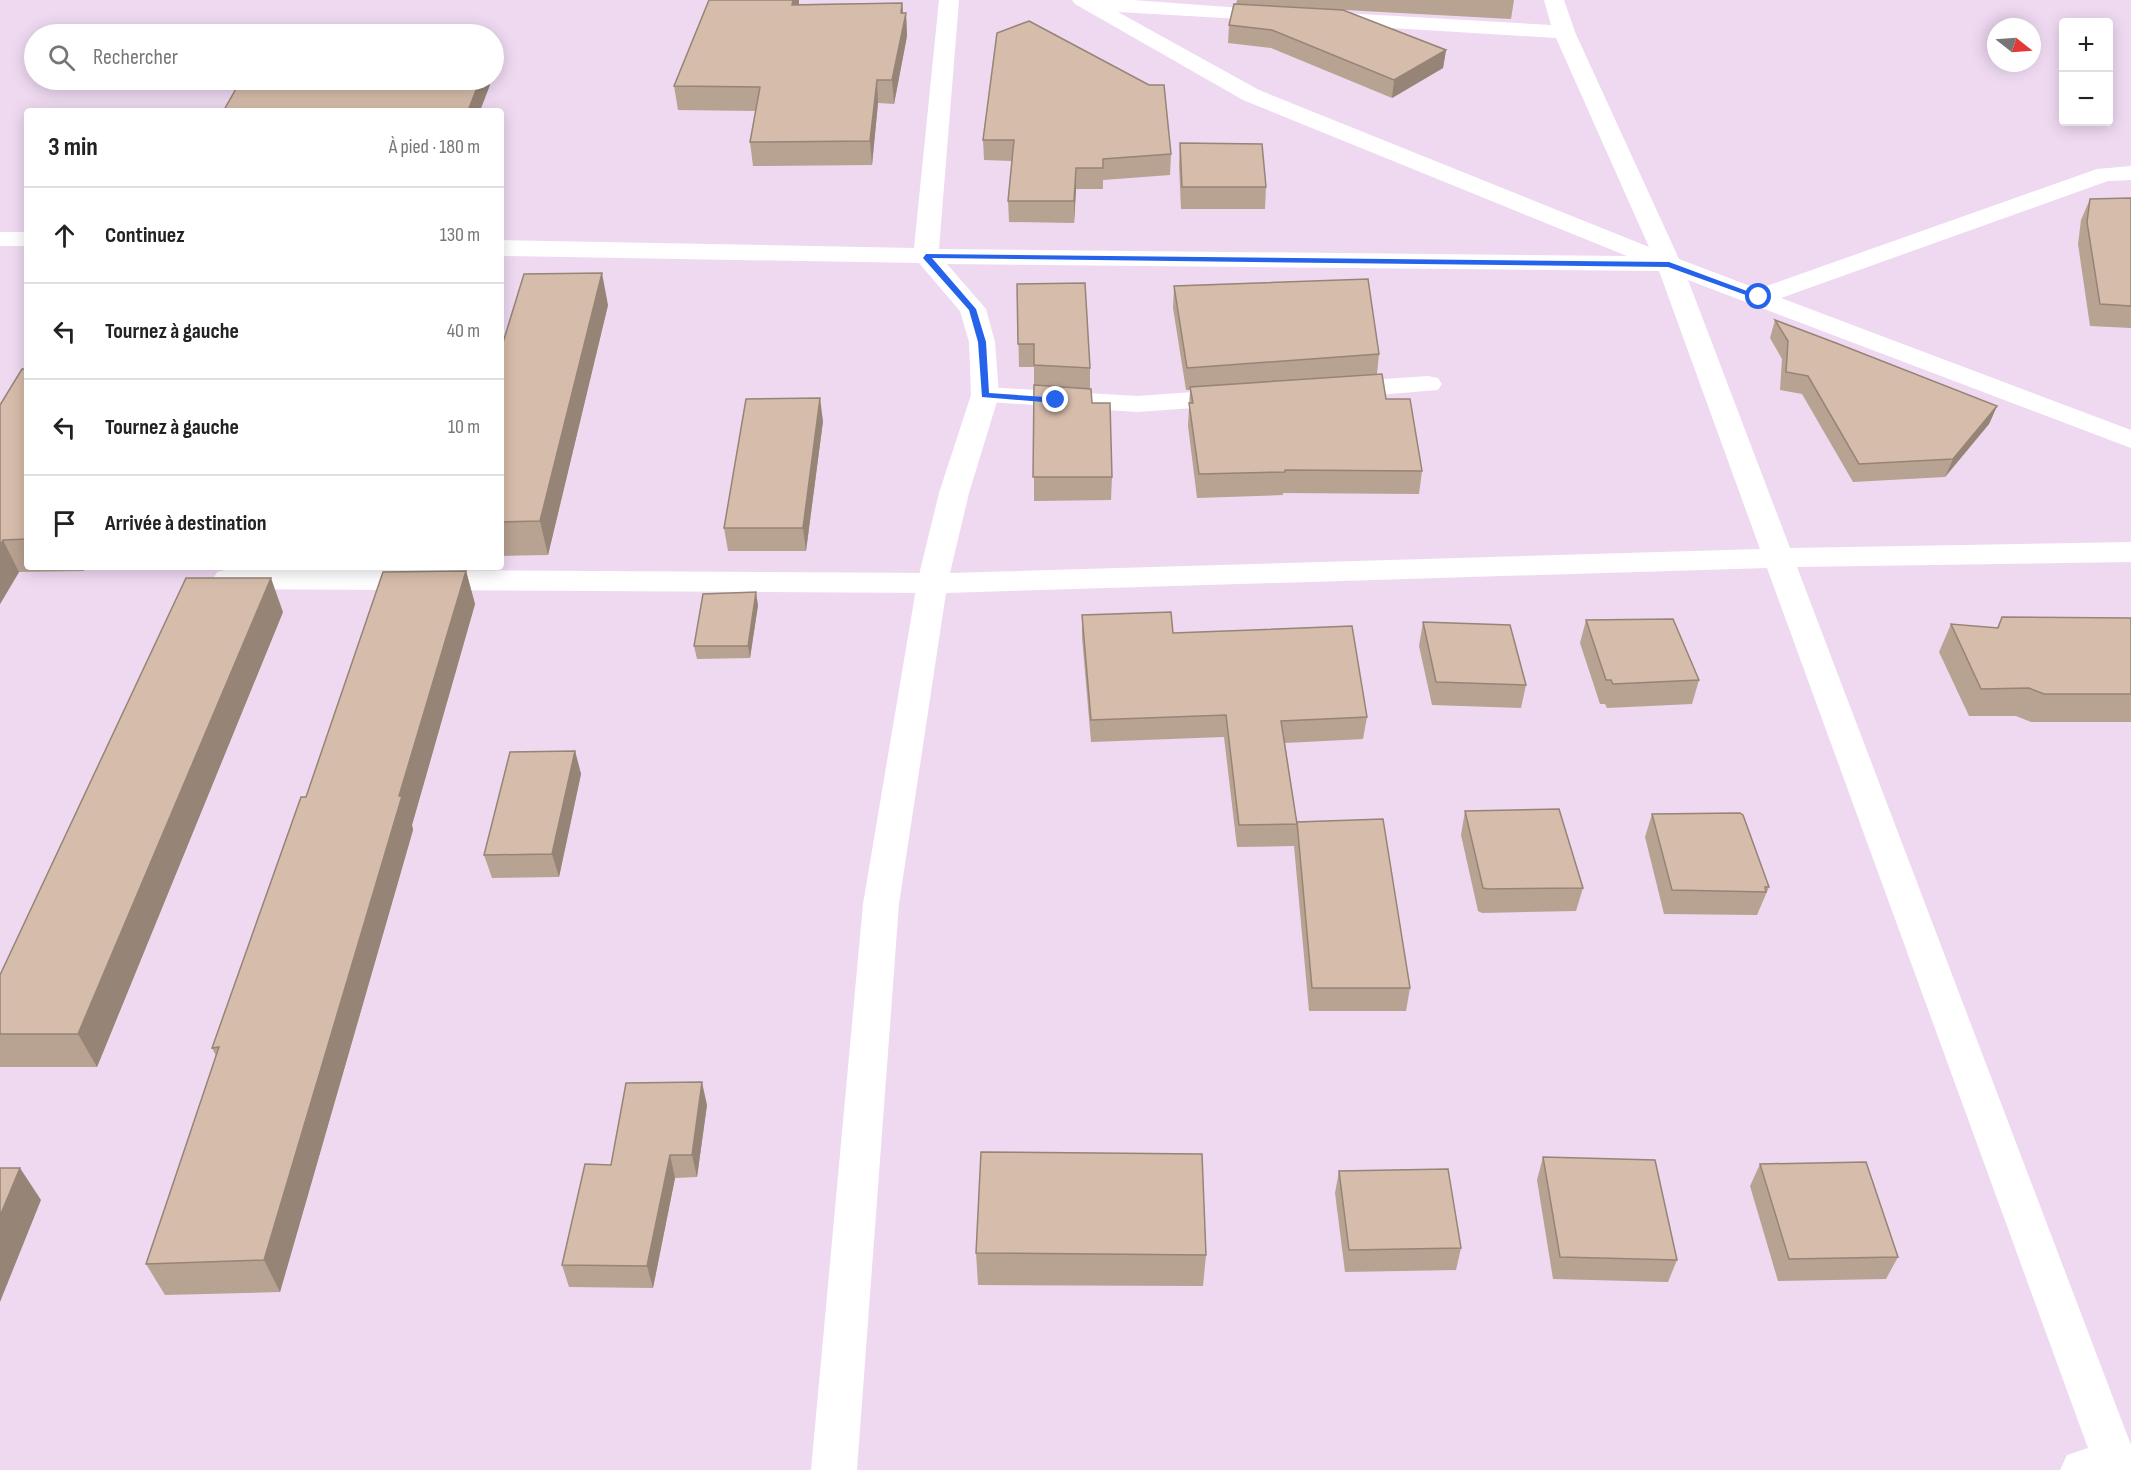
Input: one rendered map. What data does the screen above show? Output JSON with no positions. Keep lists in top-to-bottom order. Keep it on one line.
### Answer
{"north":"right","page":{"map_buttons":["+","−"],"search":"Rechercher","heading":["3 min","À pied · 180 m"],"list":[["Continuez","130 m"],["Tournez à gauche","40 m"],["Tournez à gauche","10 m"],"Arrivée à destination"]}}
